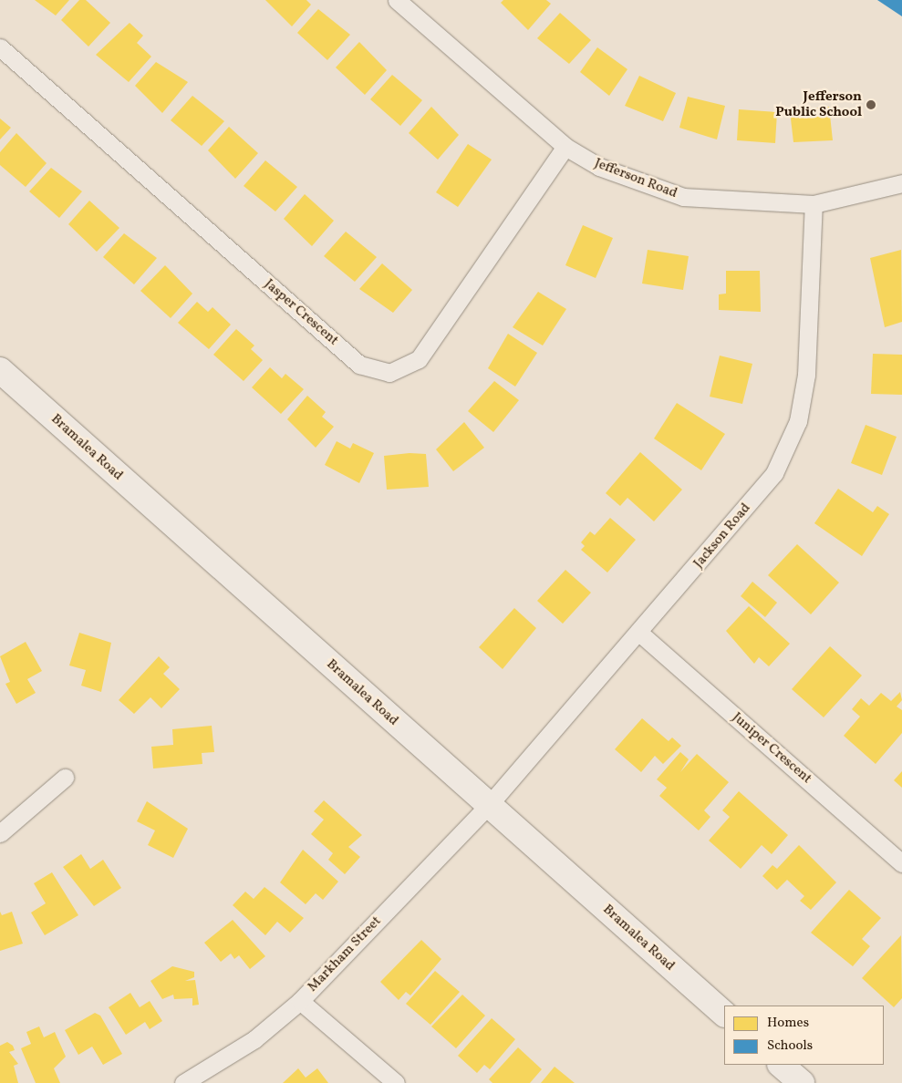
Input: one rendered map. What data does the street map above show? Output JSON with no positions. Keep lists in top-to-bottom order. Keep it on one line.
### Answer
{"streets":{"main road":["Bramalea Road"],"street":["Jefferson Road","Jasper Crescent","Jackson Road","Juniper Crescent","Markham Street"]},"crossings":[["Jefferson Road","Jasper Crescent"],["Jefferson Road","Jackson Road"],["Bramalea Road","Jackson Road"],["Bramalea Road","Markham Street"],["Jackson Road","Juniper Crescent"],["Jackson Road","Markham Street"]],"places":["Jefferson Public School"],"legend":["Homes","Schools"]}
